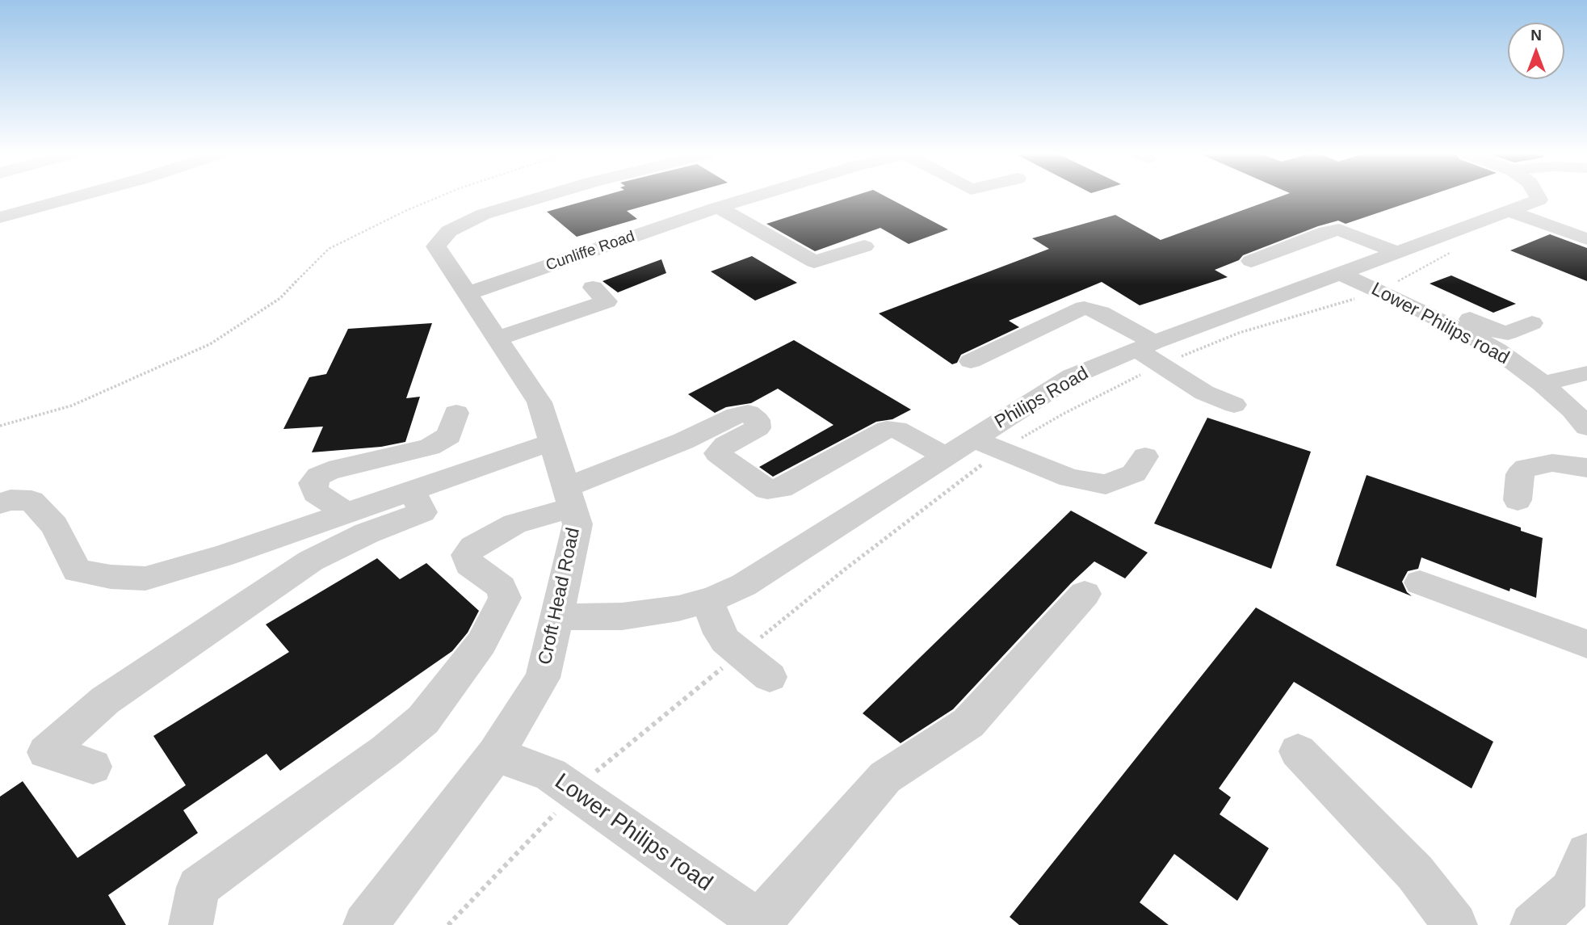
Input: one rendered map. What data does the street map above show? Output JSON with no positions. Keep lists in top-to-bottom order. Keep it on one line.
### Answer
{"streets":{"street":["Cunliffe Road","Lower Philips road","Philips Road","Croft Head Road"]},"crossings":[["Cunliffe Road","Croft Head Road"],["Lower Philips road","Philips Road"],["Lower Philips road","Croft Head Road"],["Philips Road","Croft Head Road"]],"north":"top"}
